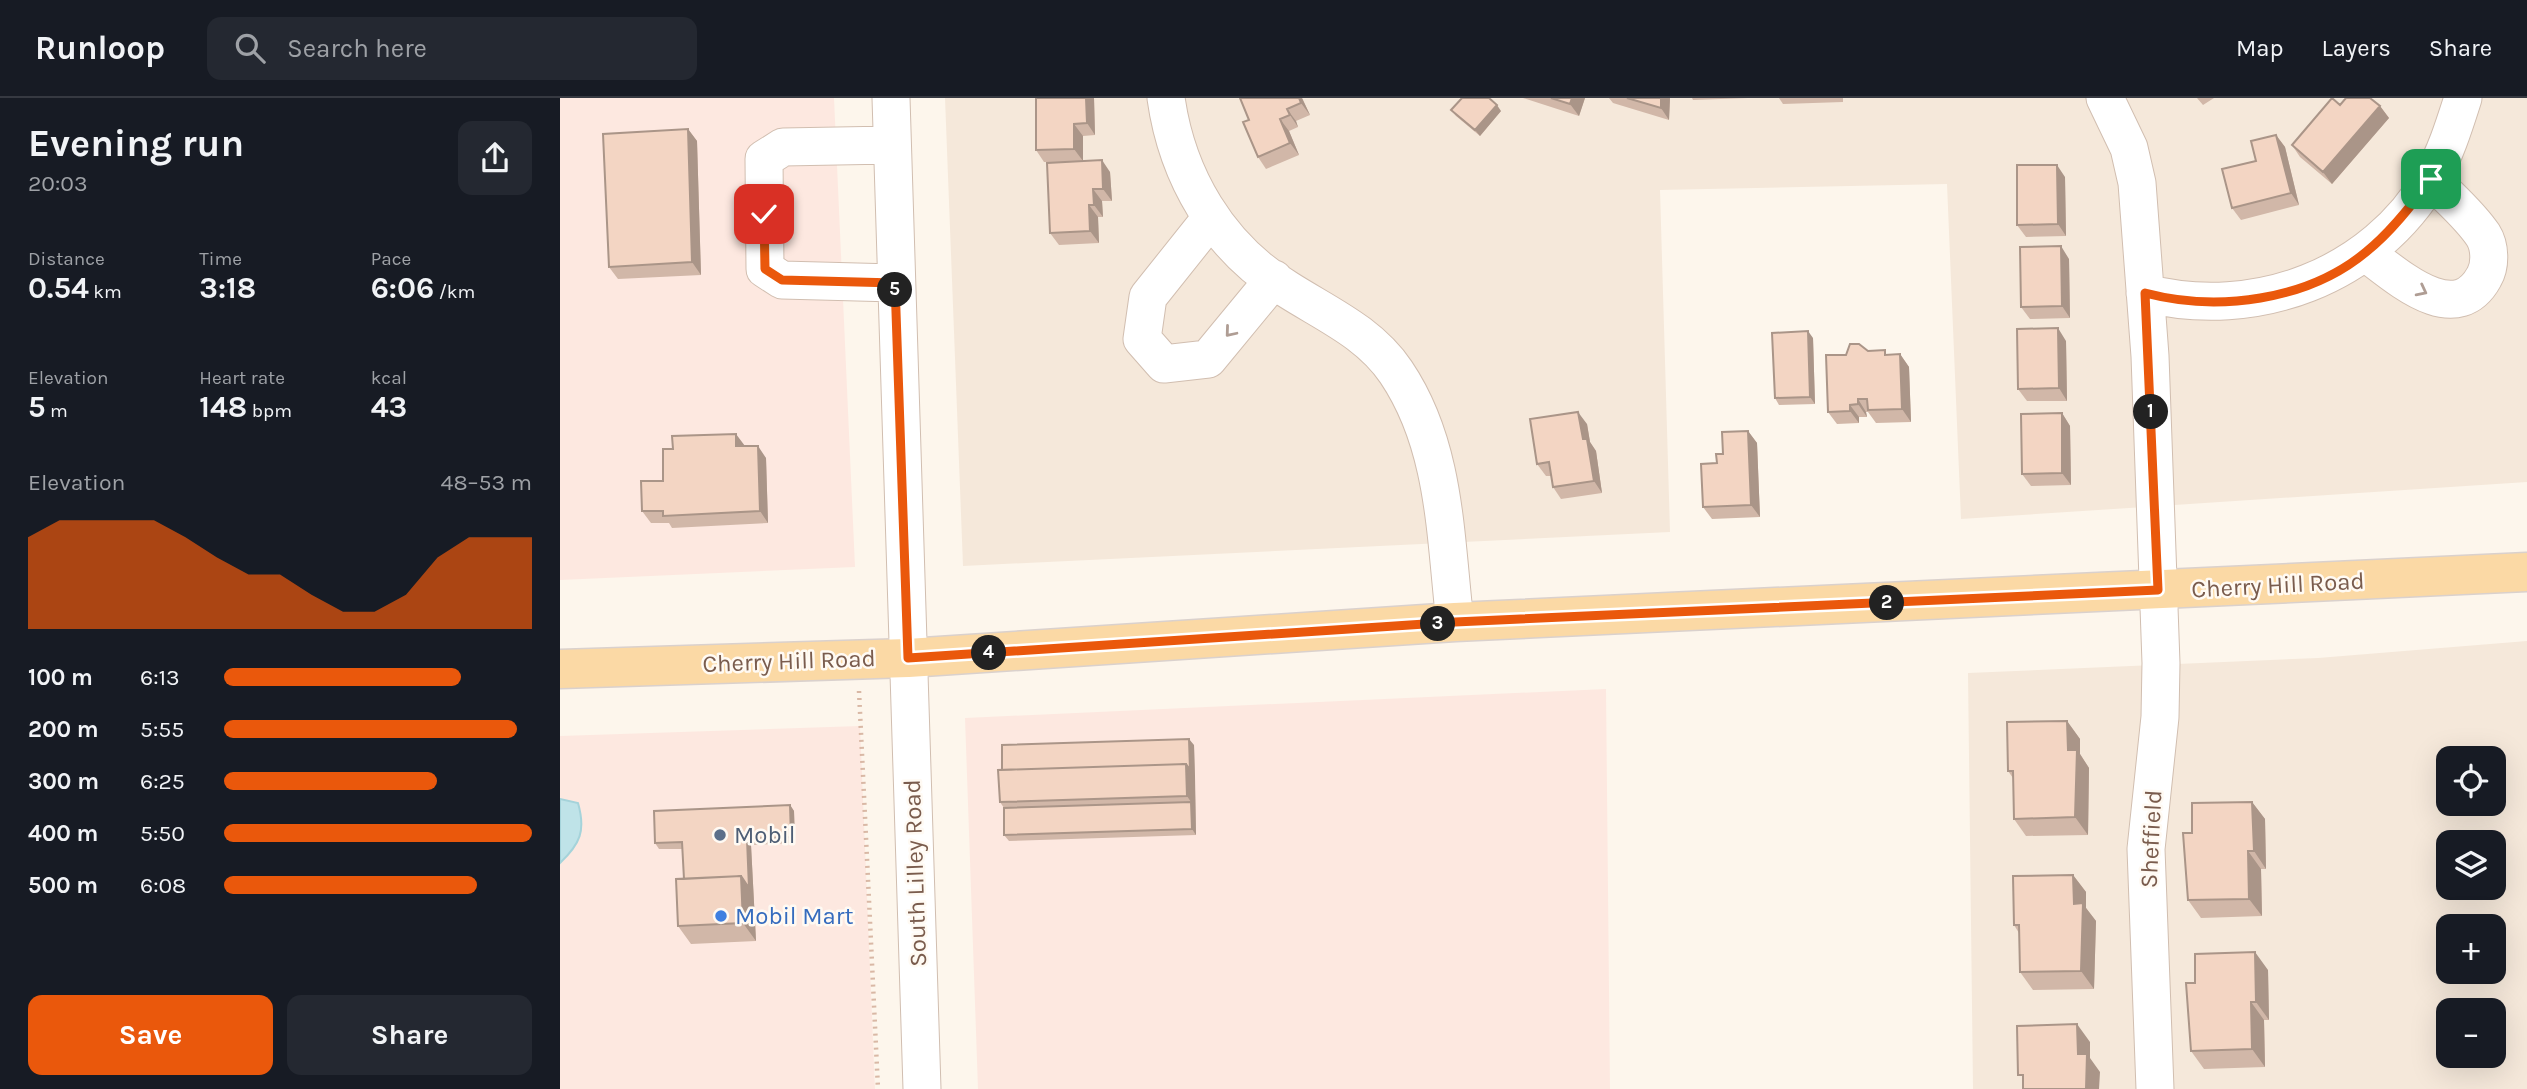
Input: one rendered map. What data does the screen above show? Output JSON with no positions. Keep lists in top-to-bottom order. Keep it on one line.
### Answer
{"streets":{"main road":["Cherry Hill Road"],"street":["Sheffield","South Lilley Road"]},"crossings":[["Cherry Hill Road","Sheffield"],["Cherry Hill Road","South Lilley Road"]],"places":["Mobil","Mobil Mart"],"page":{"header":"Runloop","search":"Search here","nav":["Map","Layers","Share"],"heading":["Evening run","20:03"],"stats":[["Distance","0.54 km"],["Time","3:18"],["Pace","6:06 /km"],["Elevation","5 m"],["Heart rate","148 bpm"],["kcal","43"]],"pins":["5","1","2","3","4"],"chart":["Elevation","48–53 m"],"list":[{"name":"100 m","note":"6:13"},{"name":"200 m","note":"5:55"},{"name":"300 m","note":"6:25"},{"name":"400 m","note":"5:50"},{"name":"500 m","note":"6:08"}],"map_buttons":["+","−"],"buttons":["Save","Share"]}}
